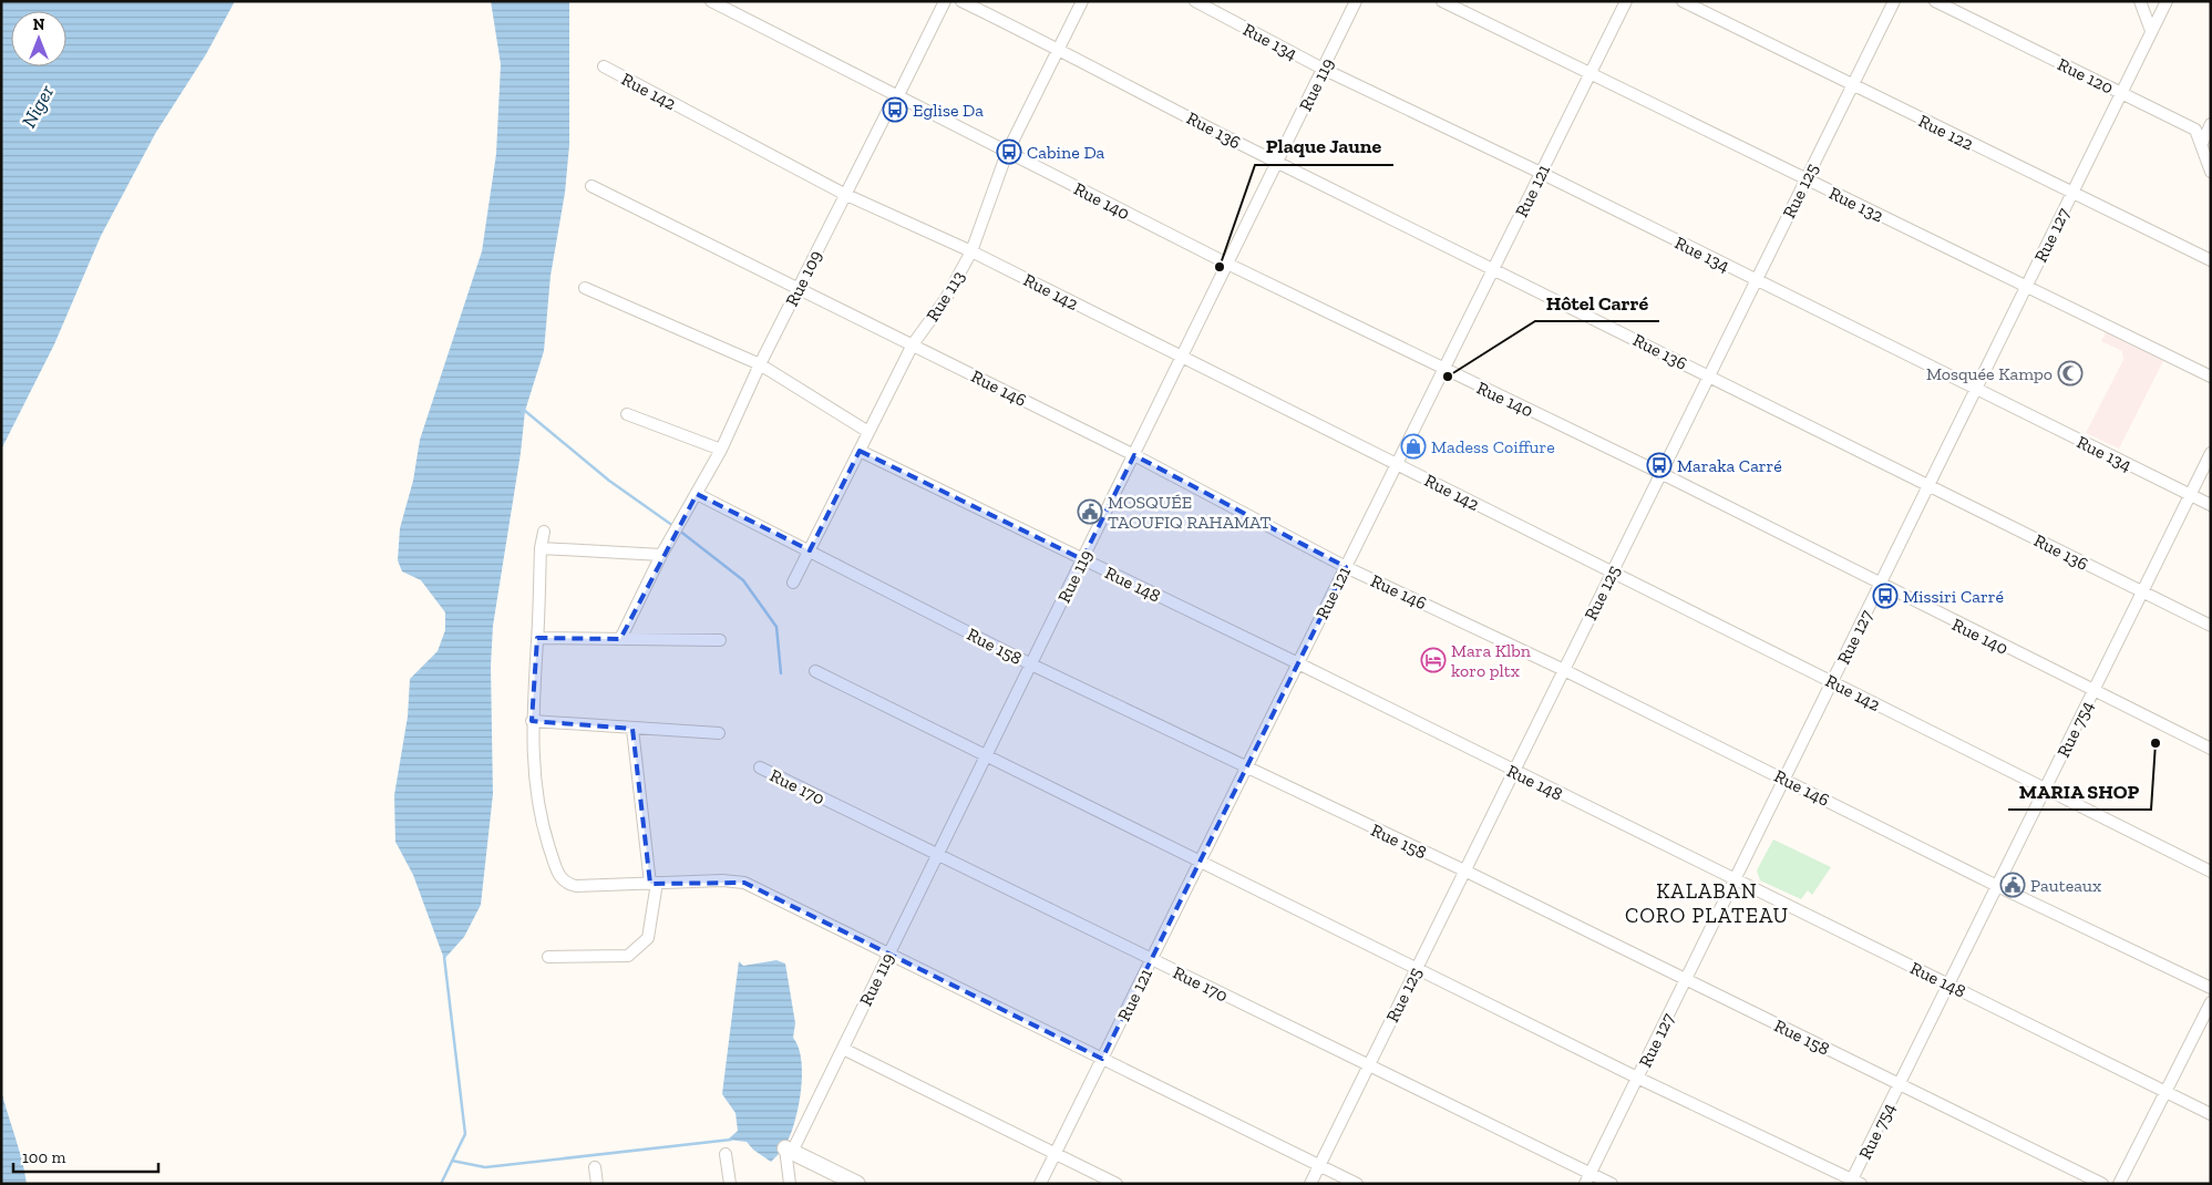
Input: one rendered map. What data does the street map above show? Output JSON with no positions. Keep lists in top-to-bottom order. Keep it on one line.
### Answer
{"streets":{"street":["Rue 134","Rue 120","Rue 119","Rue 142","Rue 136","Rue 122","Rue 121","Rue 125","Rue 140","Rue 132","Rue 127","Rue 109","Rue 113","Rue 146","Rue 148","Rue 158","Rue 754","Rue 170"]},"crossings":[["Rue 134","Rue 119"],["Rue 134","Rue 121"],["Rue 134","Rue 125"],["Rue 134","Rue 127"],["Rue 134","Rue 754"],["Rue 120","Rue 127"],["Rue 119","Rue 142"],["Rue 119","Rue 136"],["Rue 119","Rue 140"],["Rue 119","Rue 146"],["Rue 119","Rue 148"],["Rue 119","Rue 158"],["Rue 119","Rue 170"],["Rue 142","Rue 121"],["Rue 142","Rue 125"],["Rue 142","Rue 127"],["Rue 142","Rue 109"],["Rue 142","Rue 113"],["Rue 142","Rue 754"],["Rue 136","Rue 121"],["Rue 136","Rue 125"],["Rue 136","Rue 127"],["Rue 136","Rue 113"],["Rue 136","Rue 754"],["Rue 122","Rue 125"],["Rue 122","Rue 127"],["Rue 121","Rue 140"],["Rue 121","Rue 132"],["Rue 121","Rue 146"],["Rue 121","Rue 148"],["Rue 121","Rue 158"],["Rue 121","Rue 170"],["Rue 125","Rue 140"],["Rue 125","Rue 132"],["Rue 125","Rue 146"],["Rue 125","Rue 148"],["Rue 125","Rue 158"],["Rue 125","Rue 170"],["Rue 140","Rue 127"],["Rue 140","Rue 109"],["Rue 140","Rue 113"],["Rue 140","Rue 754"],["Rue 132","Rue 127"],["Rue 127","Rue 146"],["Rue 127","Rue 148"],["Rue 127","Rue 158"],["Rue 127","Rue 170"],["Rue 109","Rue 146"],["Rue 109","Rue 158"],["Rue 113","Rue 146"],["Rue 113","Rue 148"],["Rue 113","Rue 158"],["Rue 146","Rue 754"],["Rue 148","Rue 754"],["Rue 158","Rue 754"]],"districts":["KALABAN CORO PLATEAU"],"water":["Niger"],"places":{"bus stop":["Eglise Da","Cabine Da","Maraka Carré","Missiri Carré"],"other":["Plaque Jaune","Hôtel Carré","MARIA SHOP"],"mosque":["Mosquée Kampo"],"shop":["Madess Coiffure"],"public building":["MOSQUÉE TAOUFIQ RAHAMAT","Pauteaux"],"hotel":["Mara Klbn koro pltx"]},"scale_bar":"100 m","north":"top"}
